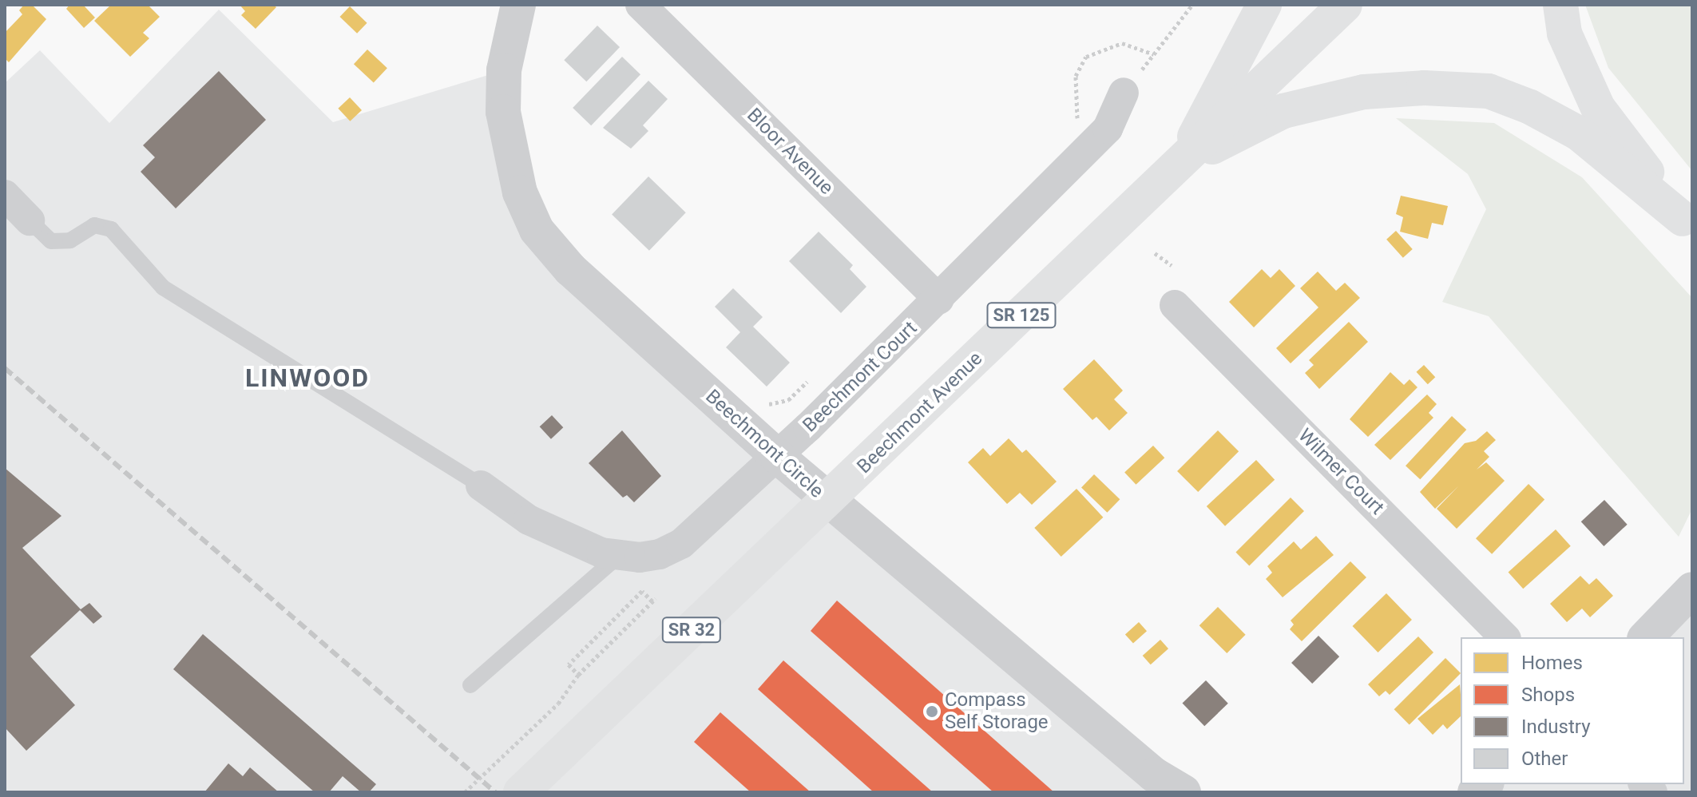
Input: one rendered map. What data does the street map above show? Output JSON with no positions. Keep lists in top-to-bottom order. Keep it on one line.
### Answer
{"streets":{"highway":["SR 125","Beechmont Avenue","SR 32"],"street":["Bloor Avenue","Beechmont Court","Beechmont Circle","Wilmer Court"]},"crossings":[["Bloor Avenue","Beechmont Court"],["Beechmont Court","Beechmont Circle"]],"districts":["LINWOOD"],"places":["Compass Self Storage"],"legend":["Homes","Shops","Industry","Other"]}
